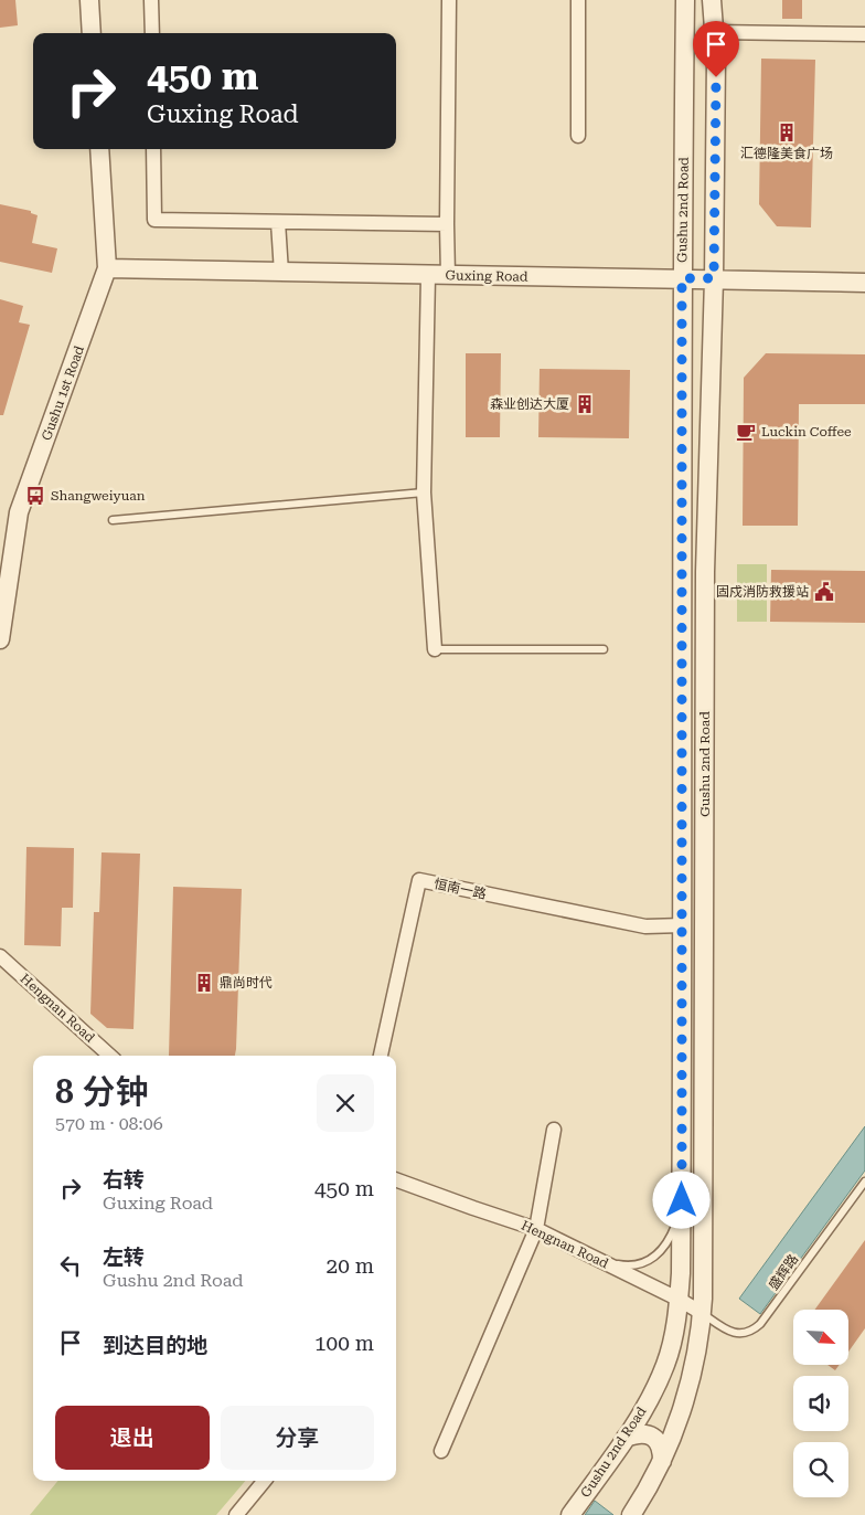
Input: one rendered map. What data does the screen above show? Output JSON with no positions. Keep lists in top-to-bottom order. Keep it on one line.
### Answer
{"streets":{"street":["Gushu 2nd Road","Guxing Road","Gushu 1st Road","恒南一路","Hengnan Road"],"lane":["盛辉路"]},"crossings":[["Gushu 2nd Road","Guxing Road"],["Gushu 2nd Road","恒南一路"],["Gushu 2nd Road","Hengnan Road"],["Gushu 2nd Road","盛辉路"],["Guxing Road","Gushu 1st Road"],["Hengnan Road","盛辉路"]],"places":{"building":["汇德隆美食广场","森业创达大厦","鼎尚时代"],"cafe":["Luckin Coffee"],"bus stop":["Shangweiyuan"],"public building":["固戍消防救援站"]},"north":"bottom right","page":{"turn":["450 m","Guxing Road"],"heading":["8 分钟","570 m · 08:06"],"list":[{"name":"右转","note":"Guxing Road","value":"450 m"},{"name":"左转","note":"Gushu 2nd Road","value":"20 m"},{"name":"到达目的地","value":"100 m"}],"buttons":["退出","分享"]}}
